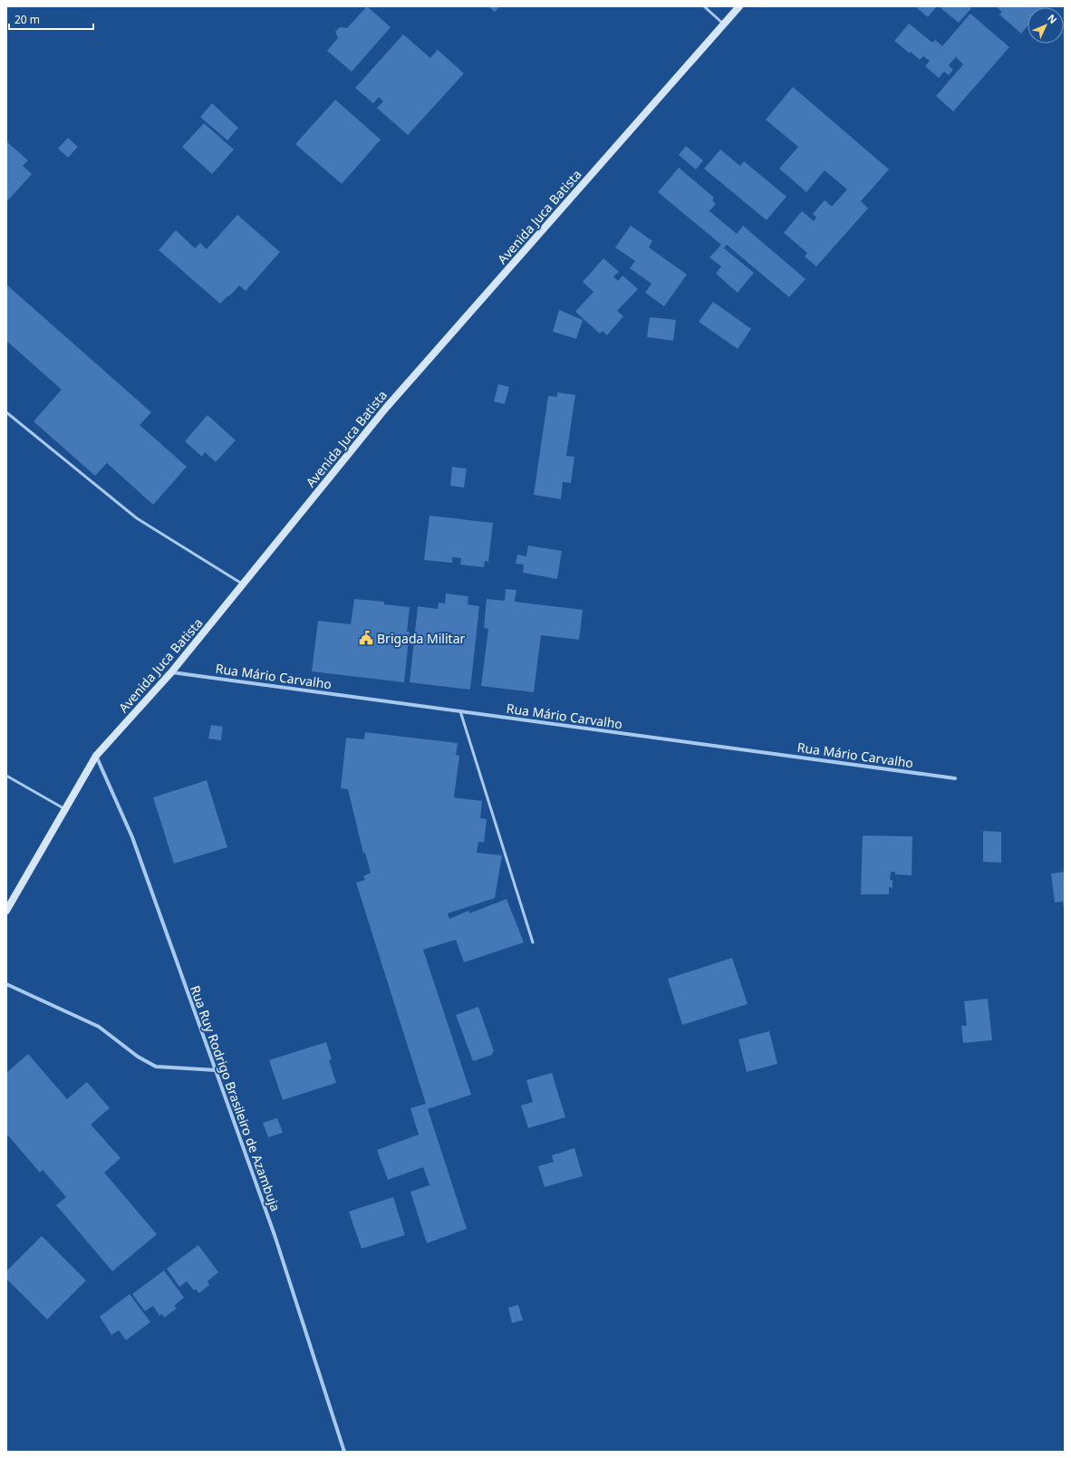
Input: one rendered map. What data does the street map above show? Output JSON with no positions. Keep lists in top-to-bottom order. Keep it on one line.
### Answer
{"streets":{"main road":["Avenida Juca Batista"],"street":["Rua Mário Carvalho","Rua Ruy Rodrigo Brasileiro de Azambuja"]},"crossings":[["Avenida Juca Batista","Rua Mário Carvalho"],["Avenida Juca Batista","Rua Ruy Rodrigo Brasileiro de Azambuja"]],"places":{"public building":["Brigada Militar"]},"scale_bar":"20 m","north":"top right"}
